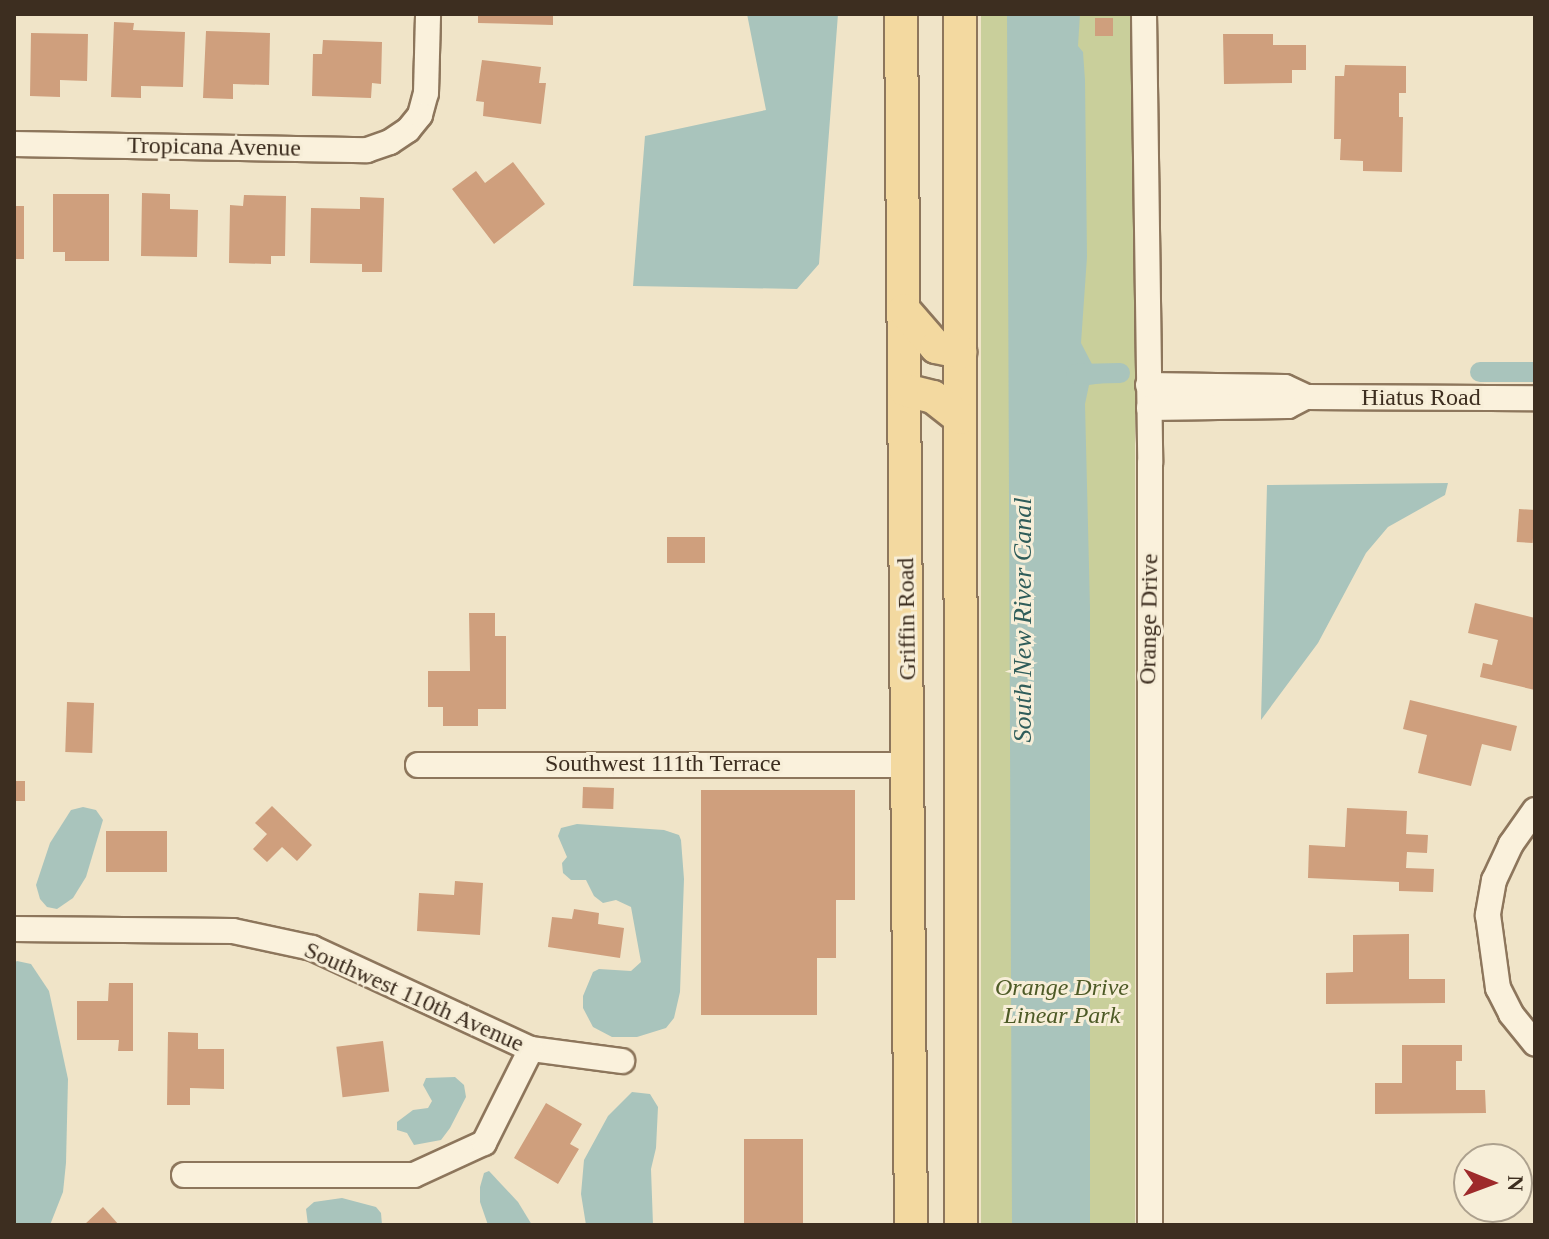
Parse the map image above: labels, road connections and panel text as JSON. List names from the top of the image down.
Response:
{
  "streets": {
    "main road": ["Griffin Road"],
    "street": [
      "Tropicana Avenue",
      "Hiatus Road",
      "Orange Drive",
      "Southwest 111th Terrace",
      "Southwest 110th Avenue"
    ]
  },
  "crossings": [
    ["Hiatus Road", "Orange Drive"],
    ["Griffin Road", "Southwest 111th Terrace"]
  ],
  "water": ["South New River Canal"],
  "parks": ["Orange Drive Linear Park"],
  "north": "right"
}
